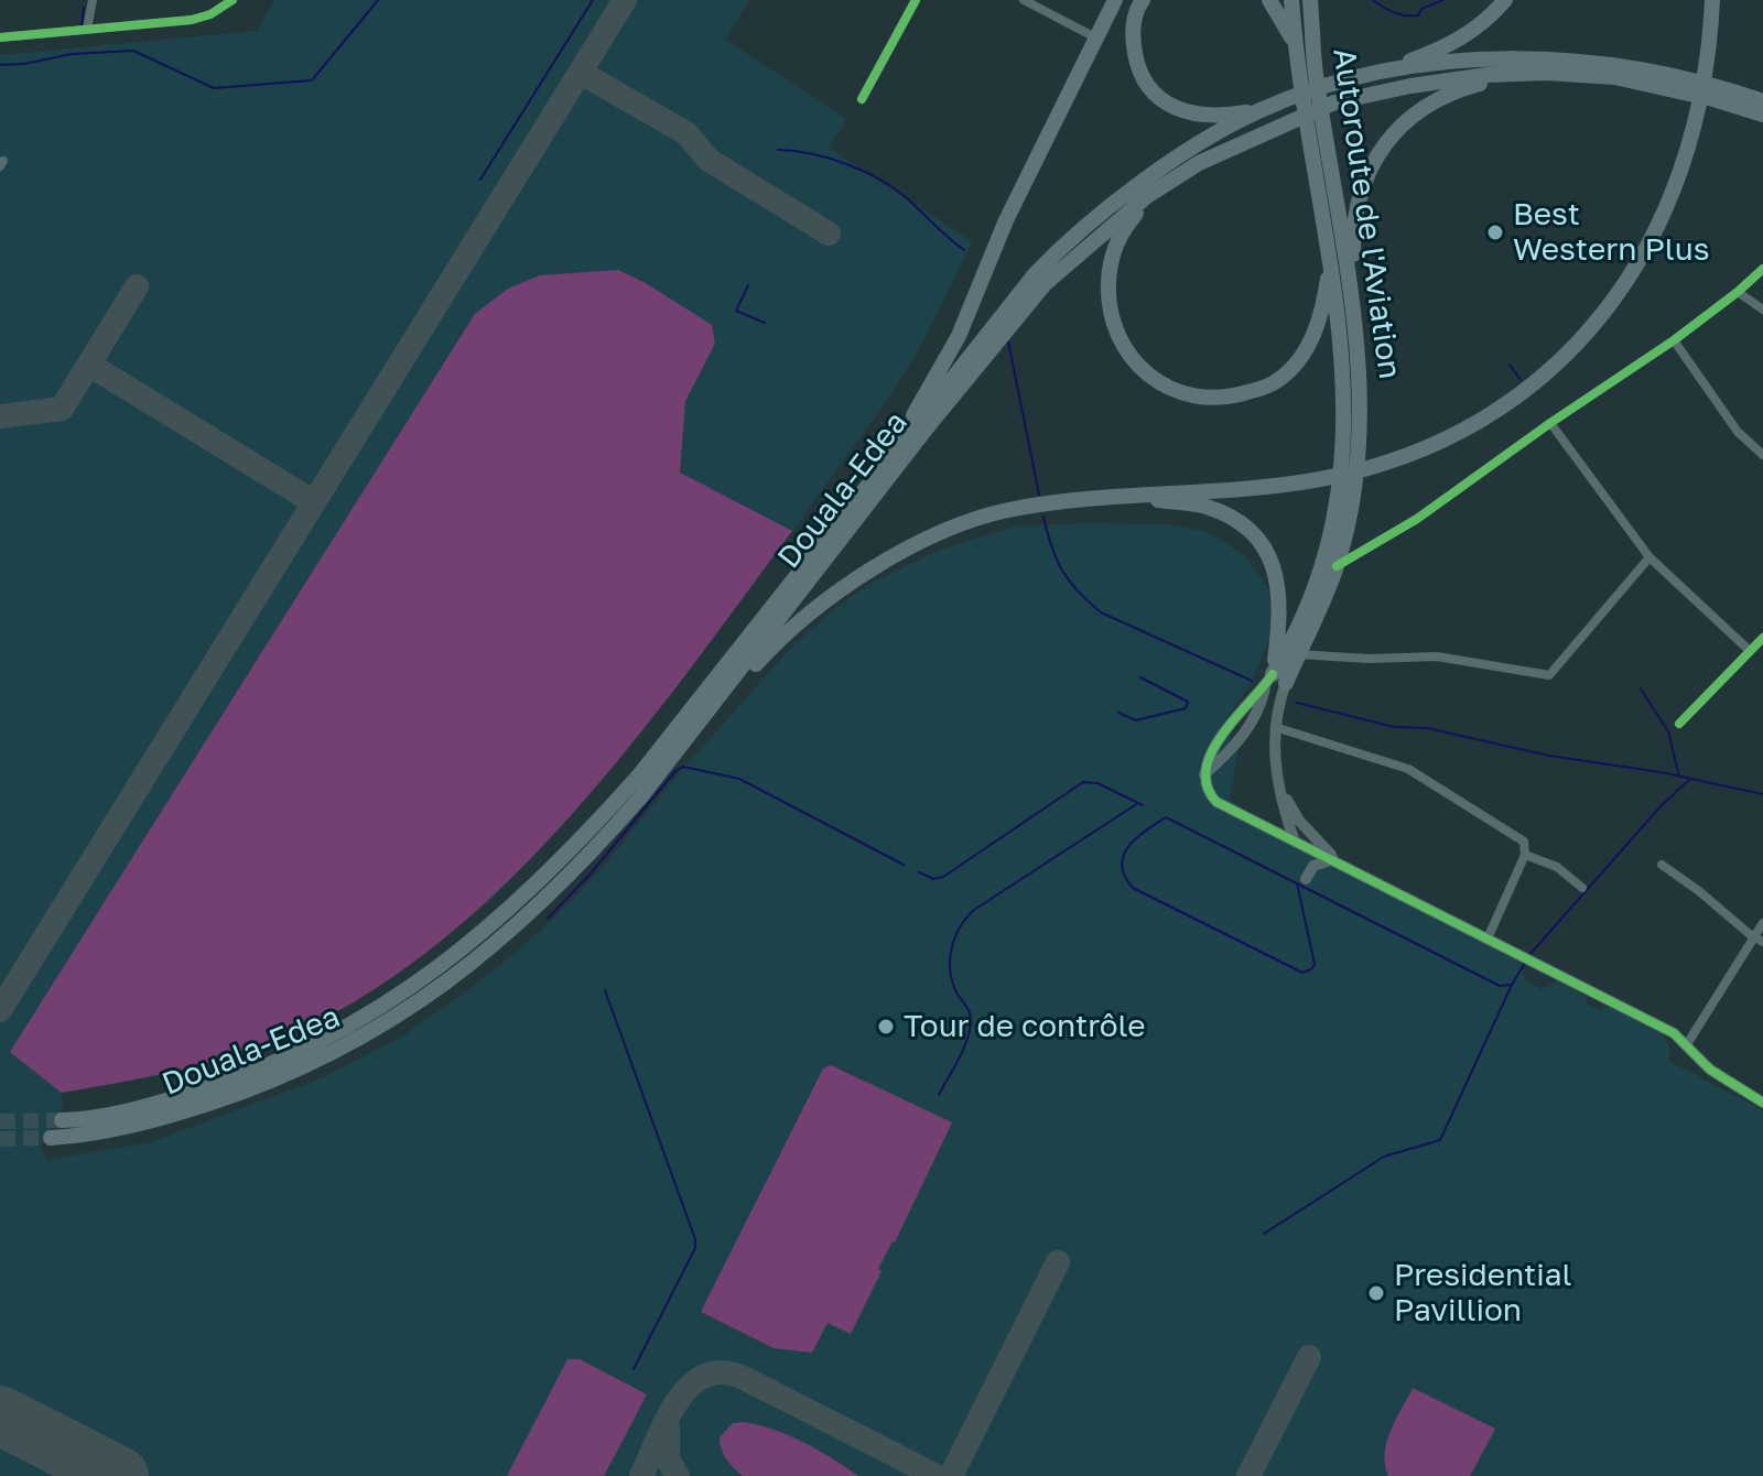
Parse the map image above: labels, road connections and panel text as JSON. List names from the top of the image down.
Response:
{
  "streets": {
    "highway": ["Autoroute de l'Aviation", "Douala-Edea"]
  },
  "places": ["Best Western Plus", "Tour de contrôle", "Presidential Pavillion"]
}
